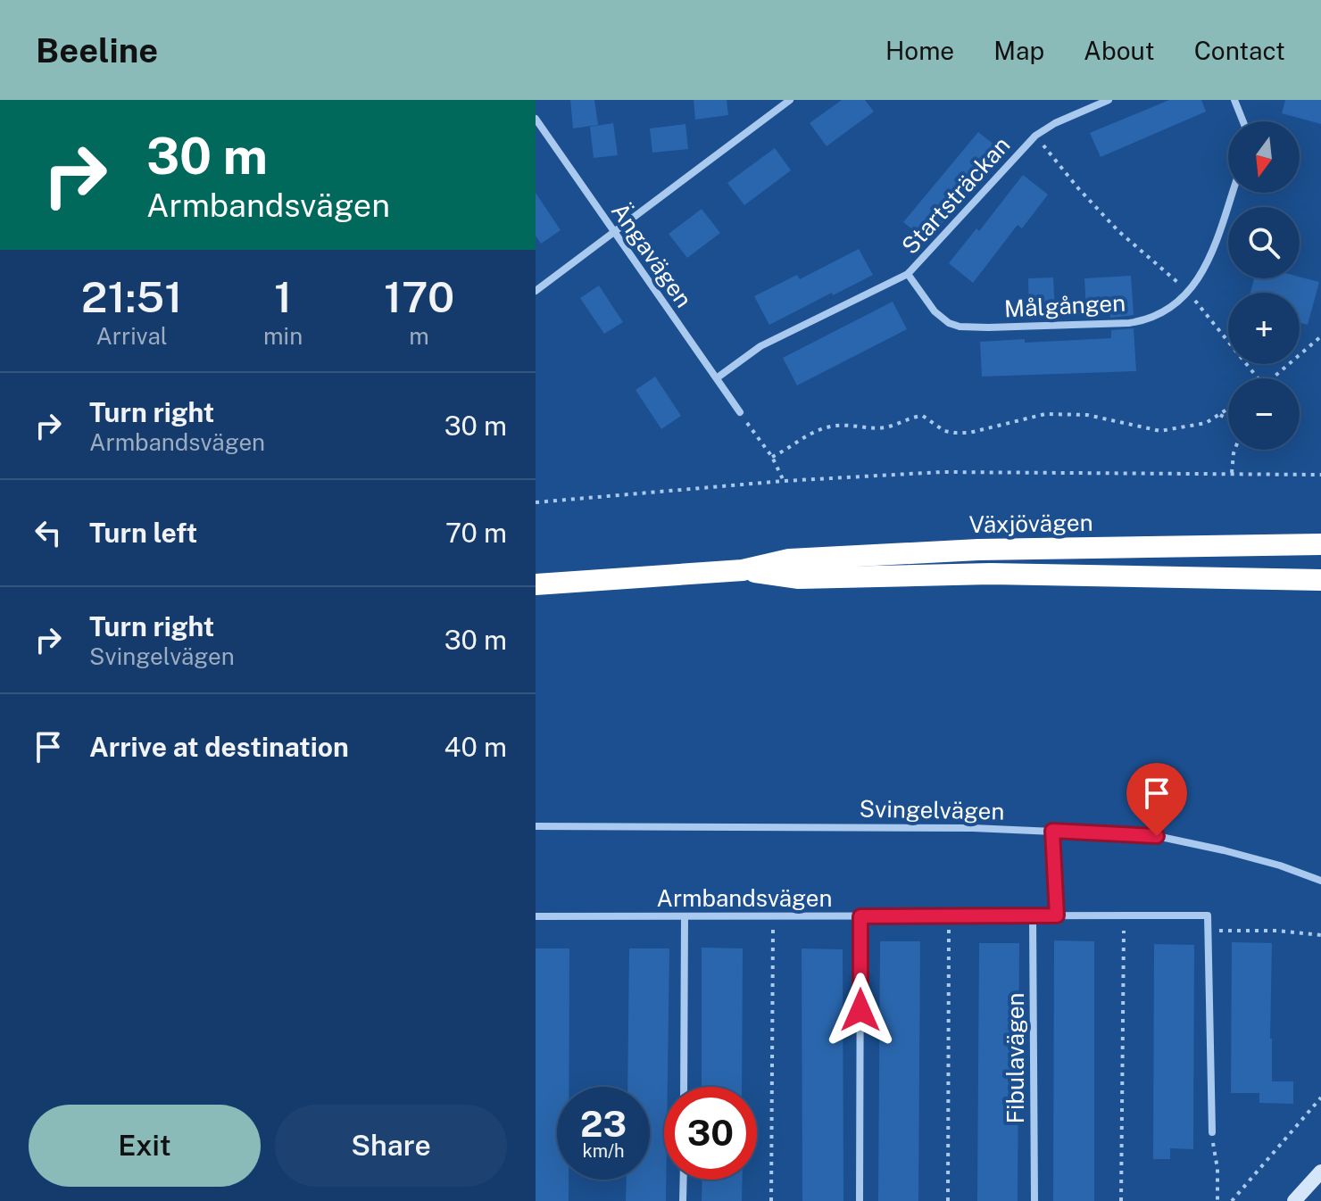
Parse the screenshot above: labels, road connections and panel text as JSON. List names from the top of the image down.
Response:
{
  "streets": {
    "highway": ["Växjövägen"],
    "street": [
      "Startsträckan",
      "Ängavägen",
      "Målgången",
      "Svingelvägen",
      "Armbandsvägen",
      "Fibulavägen"
    ]
  },
  "crossings": [
    ["Startsträckan", "Ängavägen"],
    ["Startsträckan", "Målgången"],
    ["Armbandsvägen", "Fibulavägen"]
  ],
  "north": "bottom",
  "page": {
    "header": "Beeline",
    "nav": [
      "Home",
      "Map",
      "About",
      "Contact"
    ],
    "turn": ["30 m", "Armbandsvägen"],
    "map_buttons": ["+", "−"],
    "eta": [
      "21:51",
      "Arrival",
      "1",
      "min",
      "170",
      "m"
    ],
    "list": [
      {
        "name": "Turn right",
        "note": "Armbandsvägen",
        "value": "30 m"
      },
      {
        "name": "Turn left",
        "value": "70 m"
      },
      {
        "name": "Turn right",
        "note": "Svingelvägen",
        "value": "30 m"
      },
      {
        "name": "Arrive at destination",
        "value": "40 m"
      }
    ],
    "speed": "23 km/h",
    "limit": "30",
    "buttons": ["Exit", "Share"]
  }
}
